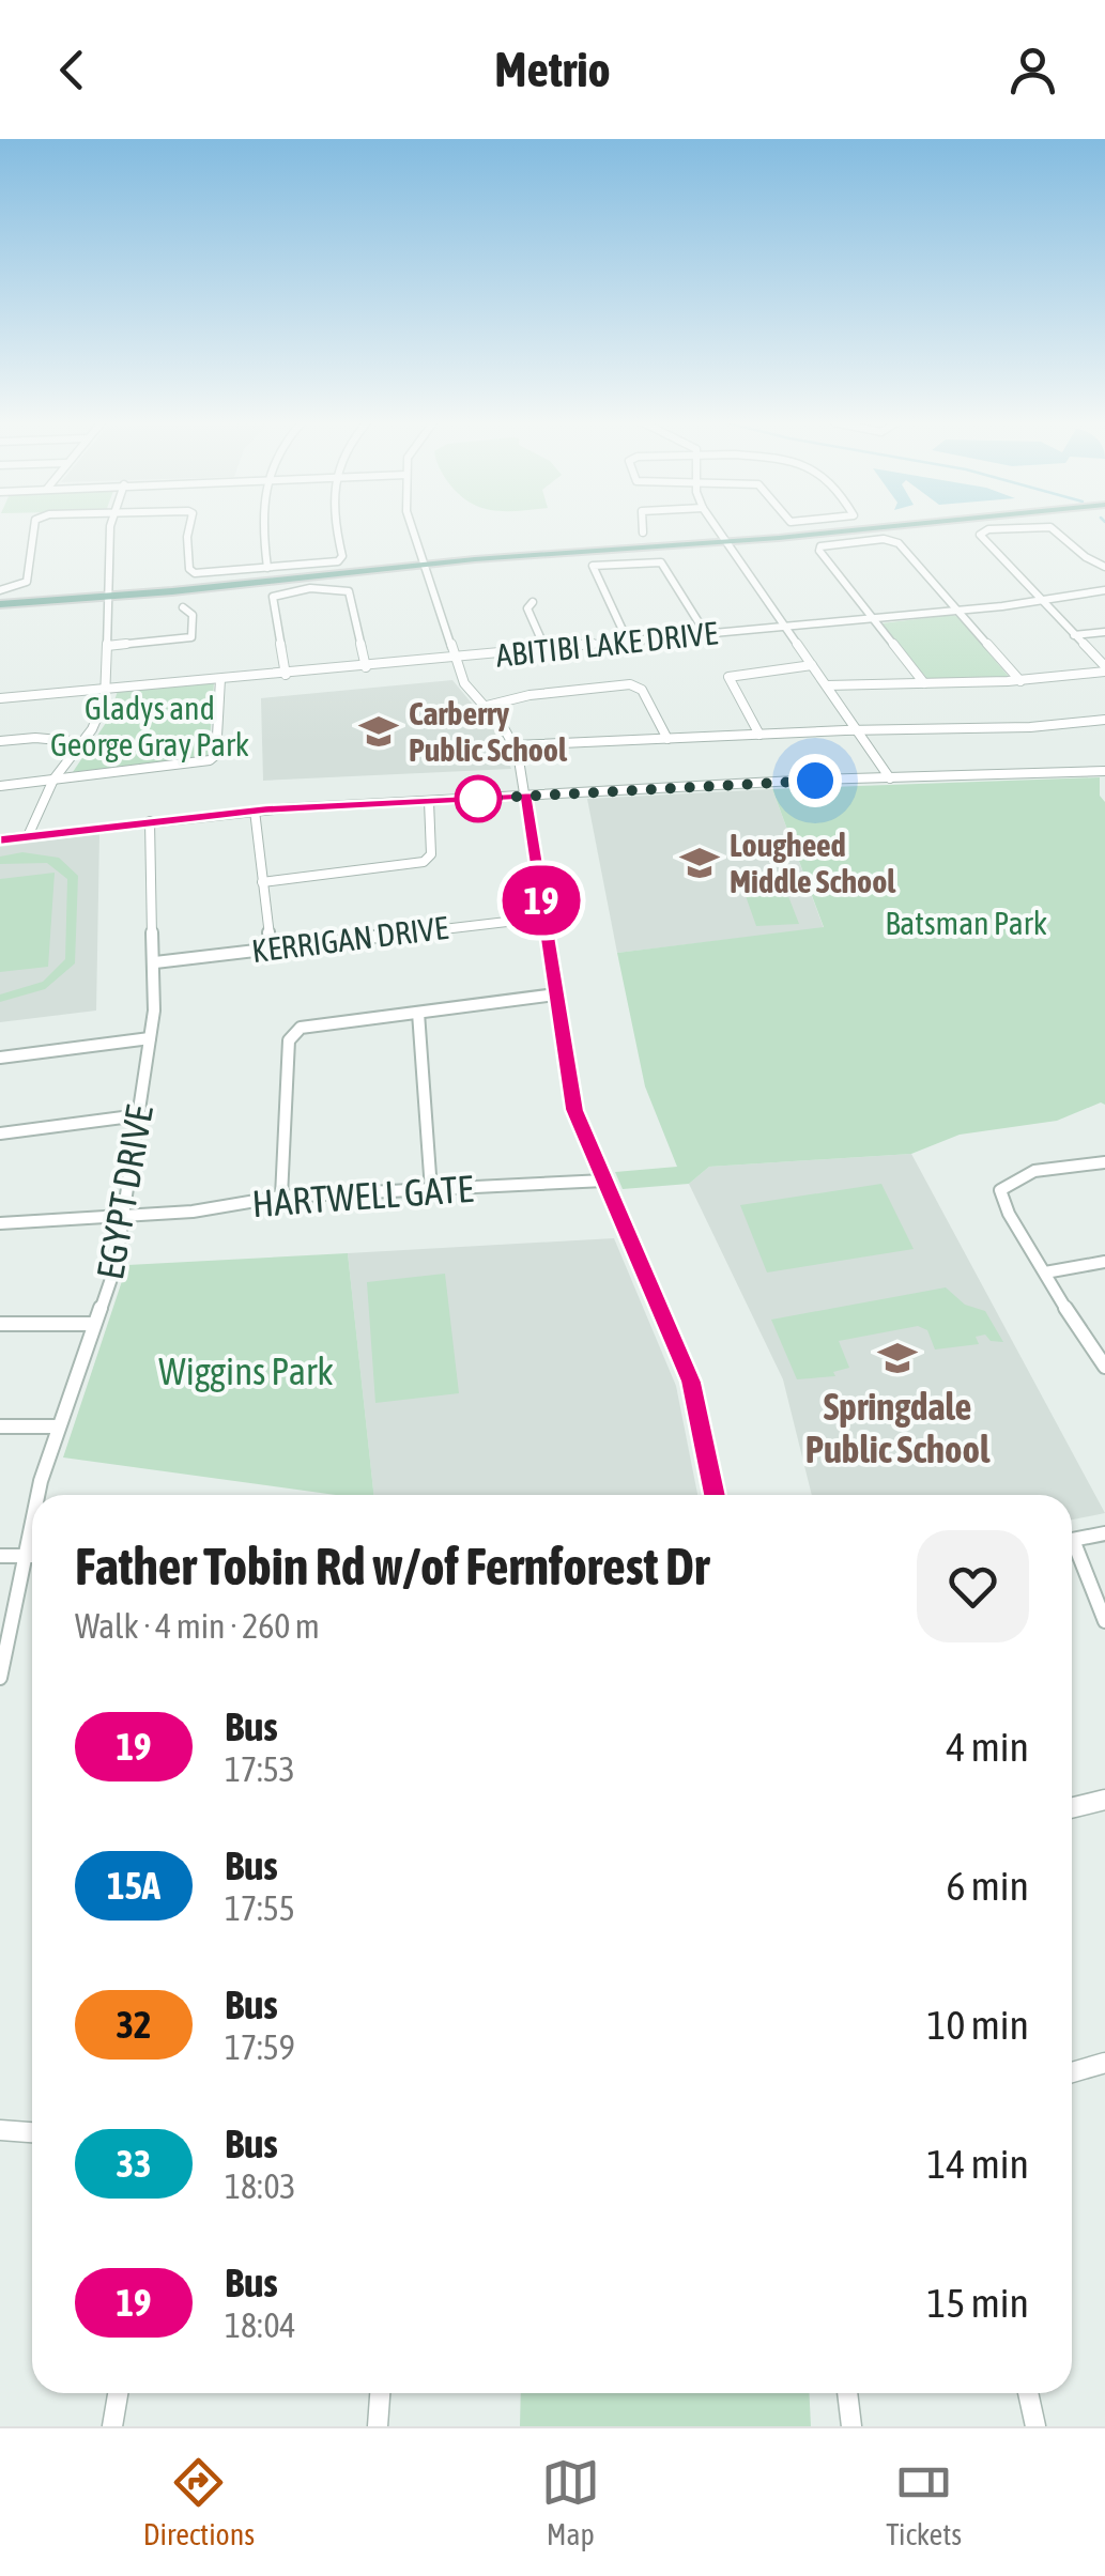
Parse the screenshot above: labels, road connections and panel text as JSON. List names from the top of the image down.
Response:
{
  "streets": {
    "street": [
      "ABITIBI LAKE DRIVE",
      "KERRIGAN DRIVE",
      "EGYPT DRIVE",
      "HARTWELL GATE"
    ]
  },
  "crossings": [
    ["KERRIGAN DRIVE", "EGYPT DRIVE"],
    ["EGYPT DRIVE", "HARTWELL GATE"]
  ],
  "parks": ["Gladys and George Gray Park", "Batsman Park", "Wiggins Park"],
  "places": {
    "school or university": ["Carberry Public School", "Lougheed Middle School", "Springdale Public School"]
  },
  "lines": ["bus line 19"],
  "page": {
    "header": "Metrio",
    "on_map": "19",
    "heading": ["Father Tobin Rd w/of Fernforest Dr", "Walk · 4 min · 260 m"],
    "list": [
      {
        "mark": "19",
        "name": "Bus",
        "note": "17:53",
        "value": "4 min"
      },
      {
        "mark": "15A",
        "name": "Bus",
        "note": "17:55",
        "value": "6 min"
      },
      {
        "mark": "32",
        "name": "Bus",
        "note": "17:59",
        "value": "10 min"
      },
      {
        "mark": "33",
        "name": "Bus",
        "note": "18:03",
        "value": "14 min"
      },
      {
        "mark": "19",
        "name": "Bus",
        "note": "18:04",
        "value": "15 min"
      }
    ],
    "tabs": ["Directions", "Map", "Tickets"]
  }
}
